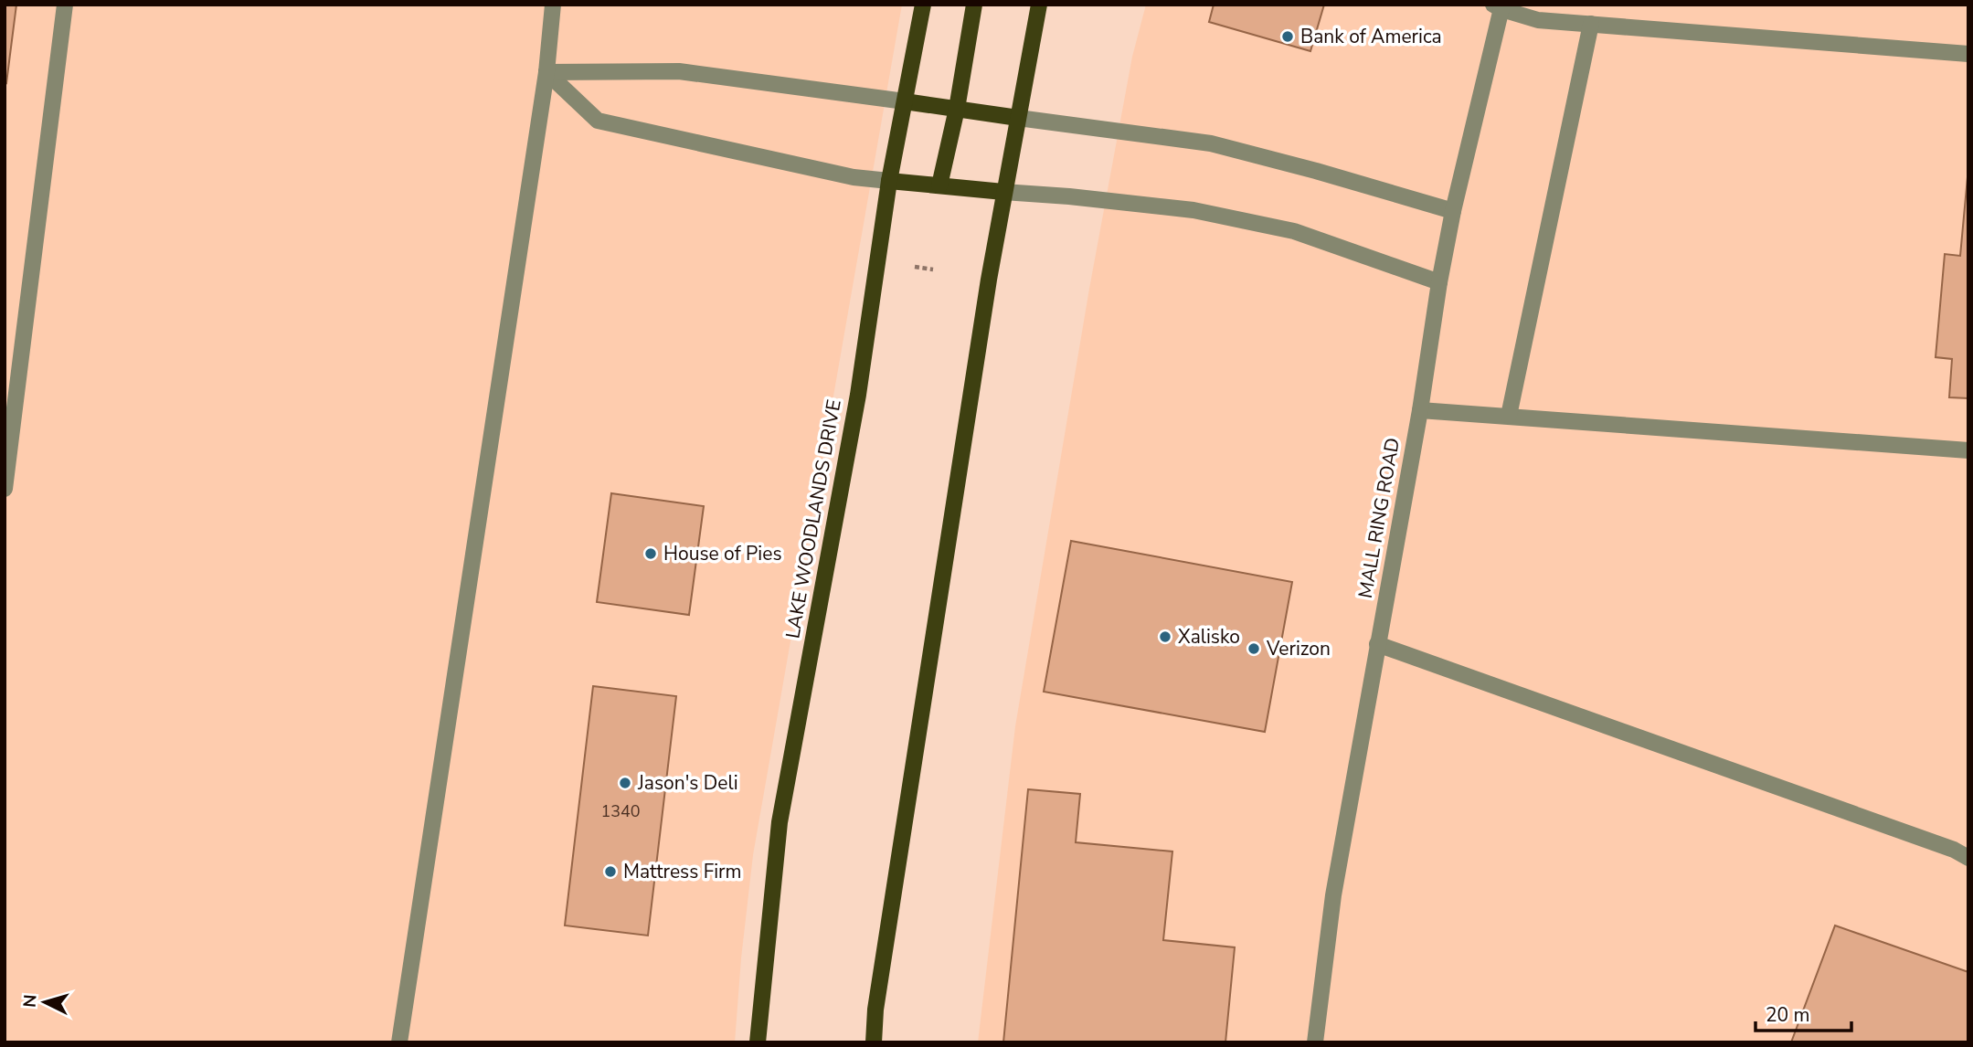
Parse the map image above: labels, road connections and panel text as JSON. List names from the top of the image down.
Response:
{
  "streets": {
    "main road": ["LAKE WOODLANDS DRIVE"],
    "street": ["MALL RING ROAD"]
  },
  "places": [
    "Bank of America",
    "House of Pies",
    "Xalisko",
    "Verizon",
    "Jason's Deli",
    "Mattress Firm"
  ],
  "house_numbers": ["1340"],
  "scale_bar": "20 m",
  "north": "left"
}
